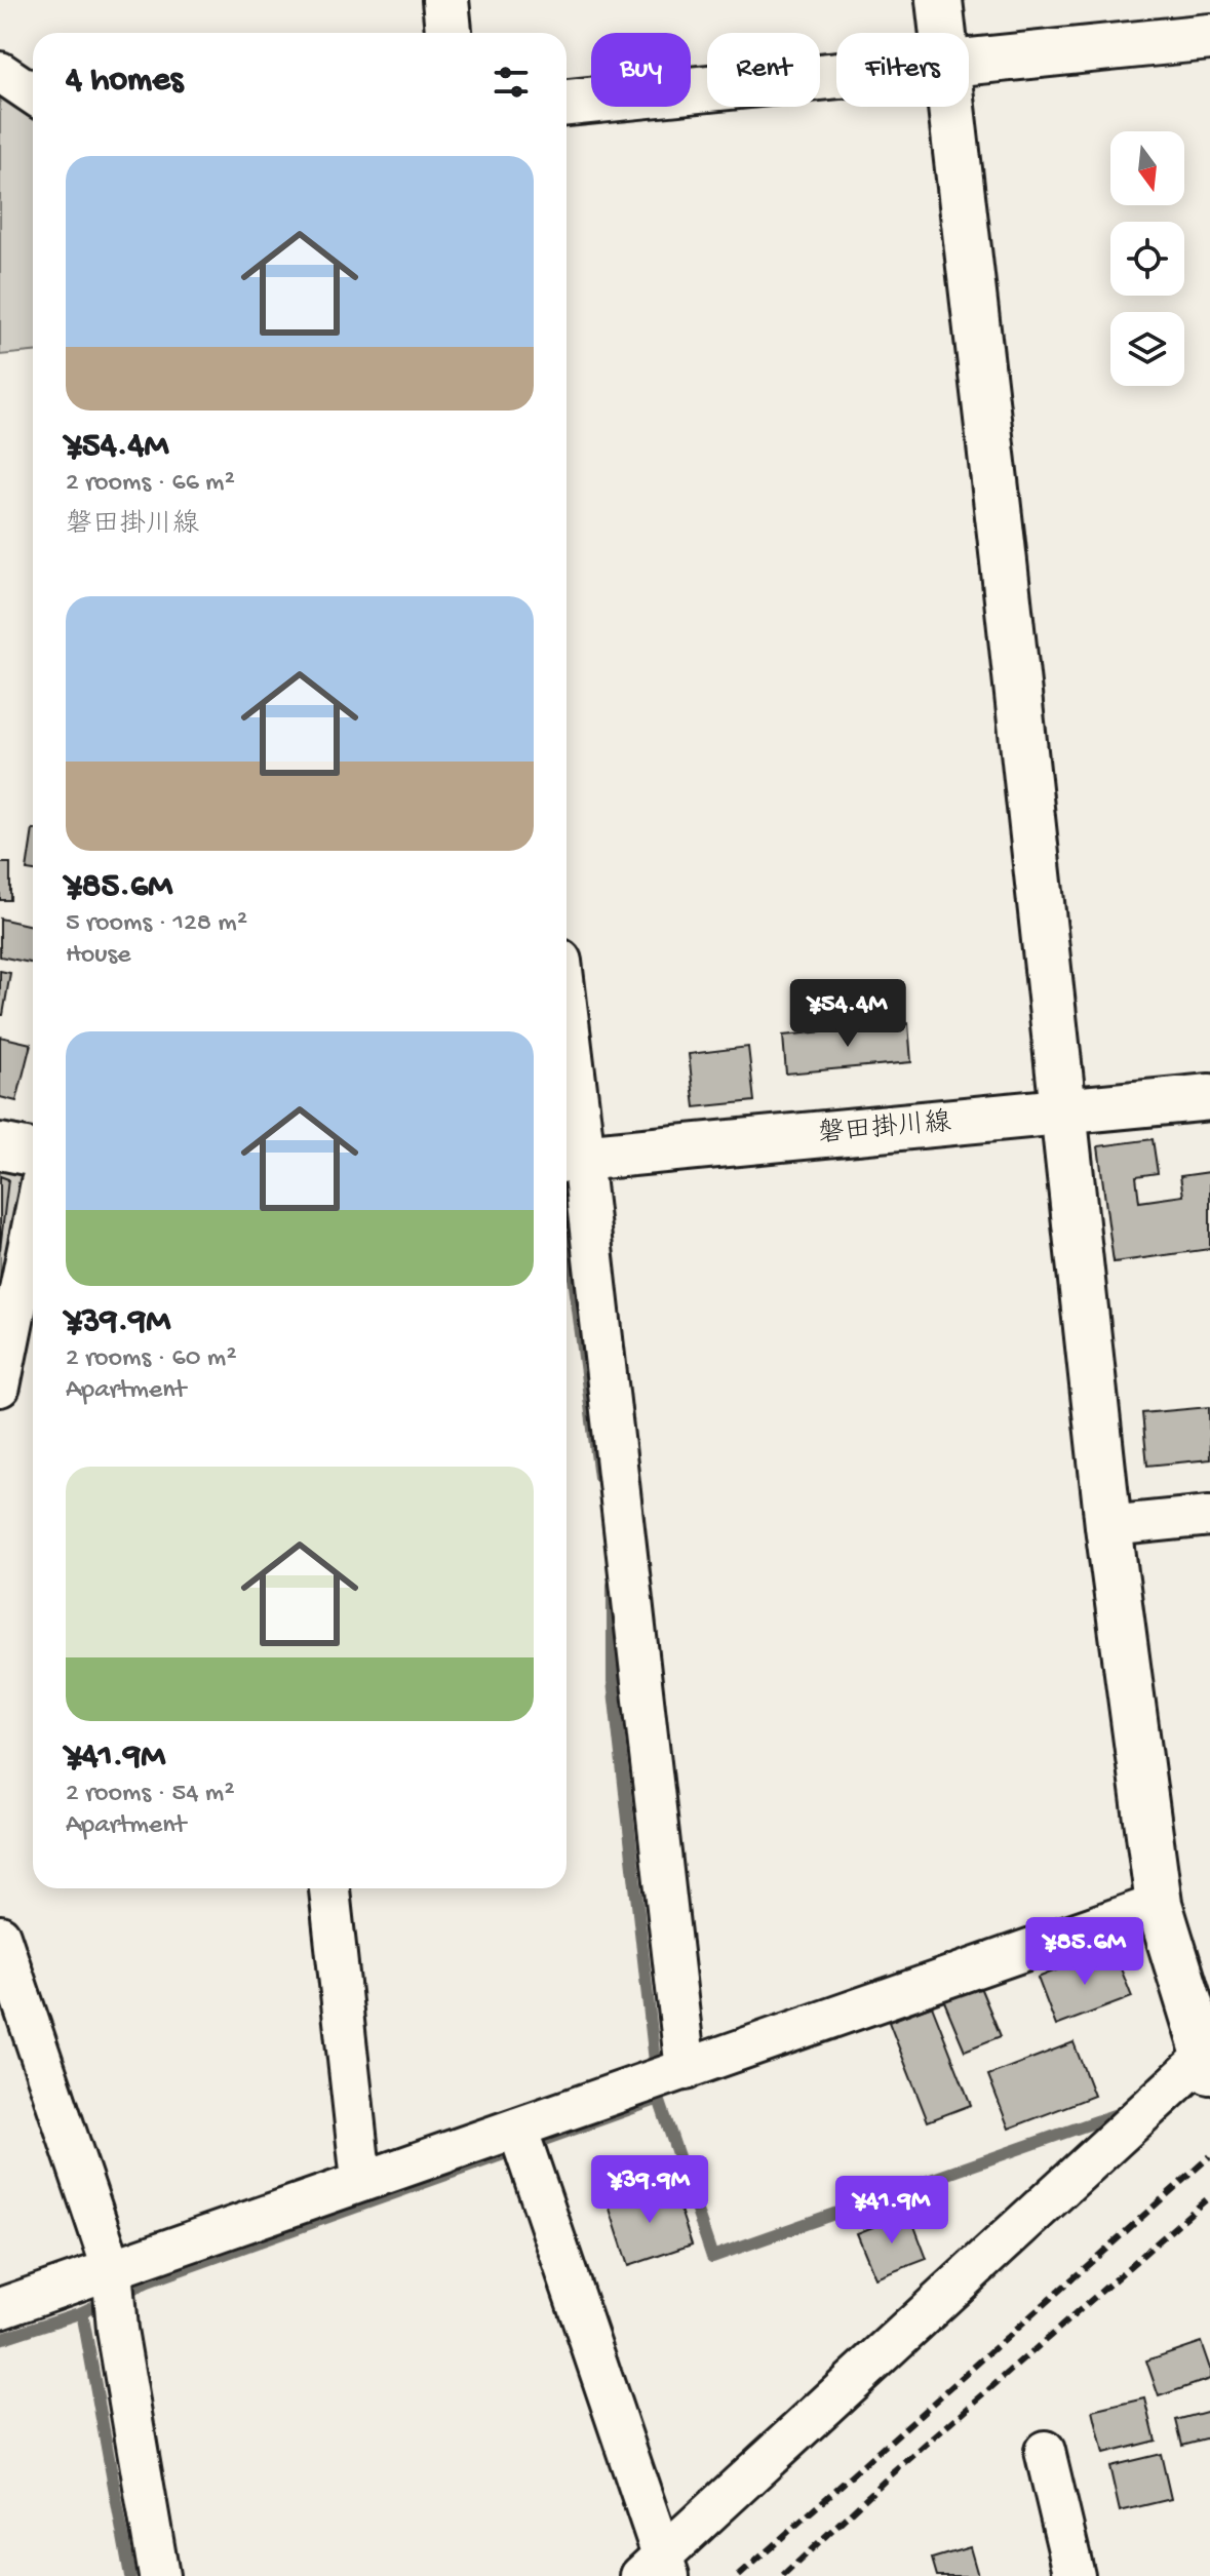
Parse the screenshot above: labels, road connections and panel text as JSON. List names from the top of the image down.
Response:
{
  "streets": {
    "street": ["磐田掛川線"]
  },
  "north": "bottom",
  "page": {
    "chip": ["Buy", "Rent", "Filters"],
    "heading": "4 homes",
    "list": [
      {
        "name": "¥54.4M",
        "note": "2 rooms · 66 m² · 磐田掛川線"
      },
      {
        "name": "¥85.6M",
        "note": "5 rooms · 128 m² · House"
      },
      {
        "name": "¥39.9M",
        "note": "2 rooms · 60 m² · Apartment"
      },
      {
        "name": "¥41.9M",
        "note": "2 rooms · 54 m² · Apartment"
      }
    ],
    "price": [
      "¥54.4M",
      "¥85.6M",
      "¥39.9M",
      "¥41.9M"
    ]
  }
}
